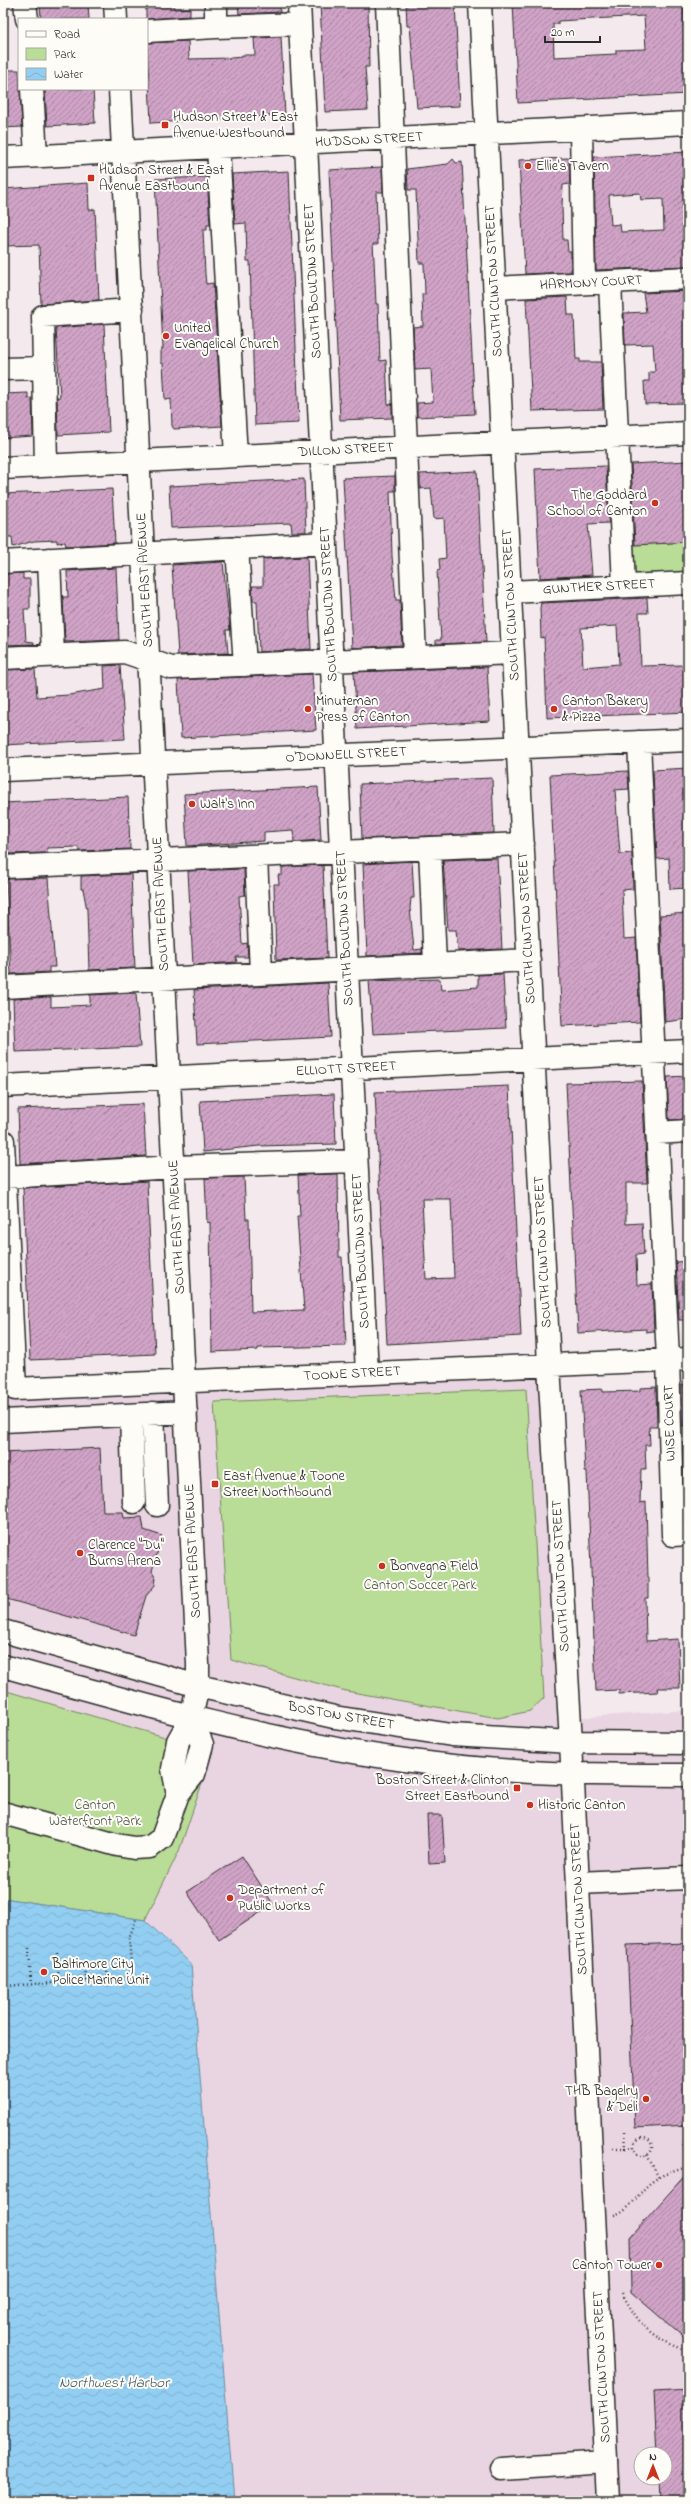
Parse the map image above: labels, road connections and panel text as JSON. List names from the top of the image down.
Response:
{
  "streets": {
    "street": [
      "HUDSON STREET",
      "SOUTH BOULDIN STREET",
      "SOUTH CLINTON STREET",
      "HARMONY COURT",
      "DILLON STREET",
      "SOUTH EAST AVENUE",
      "GUNTHER STREET",
      "O'DONNELL STREET",
      "ELLIOTT STREET",
      "TOONE STREET",
      "WISE COURT",
      "BOSTON STREET"
    ]
  },
  "crossings": [
    ["HUDSON STREET", "SOUTH BOULDIN STREET"],
    ["HUDSON STREET", "SOUTH CLINTON STREET"],
    ["HUDSON STREET", "SOUTH EAST AVENUE"],
    ["SOUTH BOULDIN STREET", "DILLON STREET"],
    ["SOUTH BOULDIN STREET", "O'DONNELL STREET"],
    ["SOUTH BOULDIN STREET", "ELLIOTT STREET"],
    ["SOUTH BOULDIN STREET", "TOONE STREET"],
    ["SOUTH CLINTON STREET", "HARMONY COURT"],
    ["SOUTH CLINTON STREET", "DILLON STREET"],
    ["SOUTH CLINTON STREET", "GUNTHER STREET"],
    ["SOUTH CLINTON STREET", "O'DONNELL STREET"],
    ["SOUTH CLINTON STREET", "ELLIOTT STREET"],
    ["SOUTH CLINTON STREET", "TOONE STREET"],
    ["SOUTH CLINTON STREET", "BOSTON STREET"],
    ["DILLON STREET", "SOUTH EAST AVENUE"],
    ["SOUTH EAST AVENUE", "O'DONNELL STREET"],
    ["SOUTH EAST AVENUE", "ELLIOTT STREET"],
    ["SOUTH EAST AVENUE", "TOONE STREET"],
    ["SOUTH EAST AVENUE", "BOSTON STREET"],
    ["O'DONNELL STREET", "WISE COURT"],
    ["ELLIOTT STREET", "WISE COURT"],
    ["TOONE STREET", "WISE COURT"]
  ],
  "water": ["Northwest Harbor"],
  "parks": ["Canton Soccer Park", "Canton Waterfront Park"],
  "places": {
    "transit": [
      "Hudson Street & East Avenue Westbound",
      "Hudson Street & East Avenue Eastbound",
      "East Avenue & Toone Street Northbound",
      "Boston Street & Clinton Street Eastbound"
    ],
    "other": [
      "Ellie's Tavern",
      "United Evangelical Church",
      "The Goddard School of Canton",
      "Minuteman Press of Canton",
      "Canton Bakery & Pizza",
      "Walt's Inn",
      "Clarence \"Du\" Burns Arena",
      "Bonvegna Field",
      "Historic Canton",
      "Department of Public Works",
      "Baltimore City Police Marine Unit",
      "THB Bagelry & Deli",
      "Canton Tower"
    ]
  },
  "legend": ["Road", "Park", "Water"],
  "scale_bar": "20 m",
  "north": "top"
}
